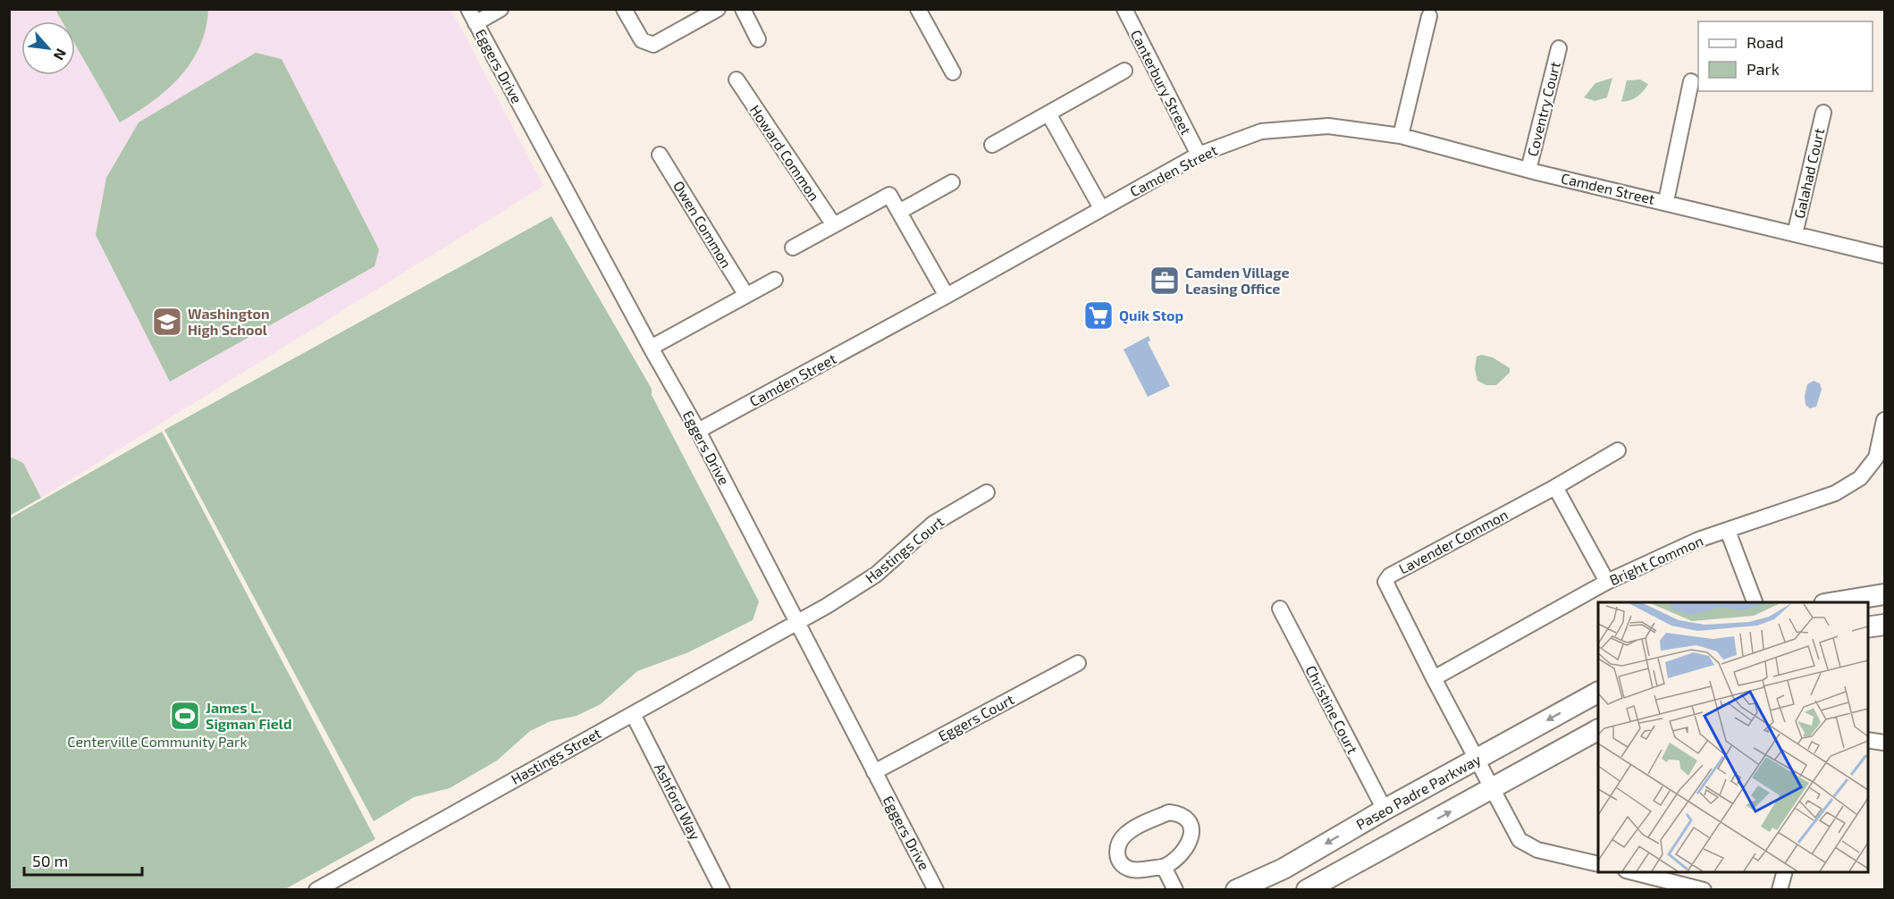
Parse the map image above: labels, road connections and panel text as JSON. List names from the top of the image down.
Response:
{
  "streets": {
    "main road": ["Paseo Padre Parkway"],
    "street": [
      "Eggers Drive",
      "Canterbury Street",
      "Coventry Court",
      "Howard Common",
      "Camden Street",
      "Galahad Court",
      "Owen Common",
      "Lavender Common",
      "Hastings Court",
      "Bright Common",
      "Christine Court",
      "Eggers Court",
      "Hastings Street",
      "Ashford Way"
    ]
  },
  "crossings": [
    ["Eggers Drive", "Camden Street"],
    ["Eggers Drive", "Hastings Court"],
    ["Eggers Drive", "Eggers Court"],
    ["Eggers Drive", "Hastings Street"],
    ["Canterbury Street", "Camden Street"],
    ["Coventry Court", "Camden Street"],
    ["Camden Street", "Galahad Court"],
    ["Lavender Common", "Bright Common"],
    ["Hastings Court", "Hastings Street"],
    ["Christine Court", "Paseo Padre Parkway"],
    ["Hastings Street", "Ashford Way"]
  ],
  "parks": ["Centerville Community Park"],
  "places": {
    "office": ["Camden Village Leasing Office"],
    "supermarket": ["Quik Stop"],
    "school or university": ["Washington High School"],
    "sports": ["James L. Sigman Field"]
  },
  "legend": ["Road", "Park"],
  "scale_bar": "50 m",
  "north": "bottom right"
}
